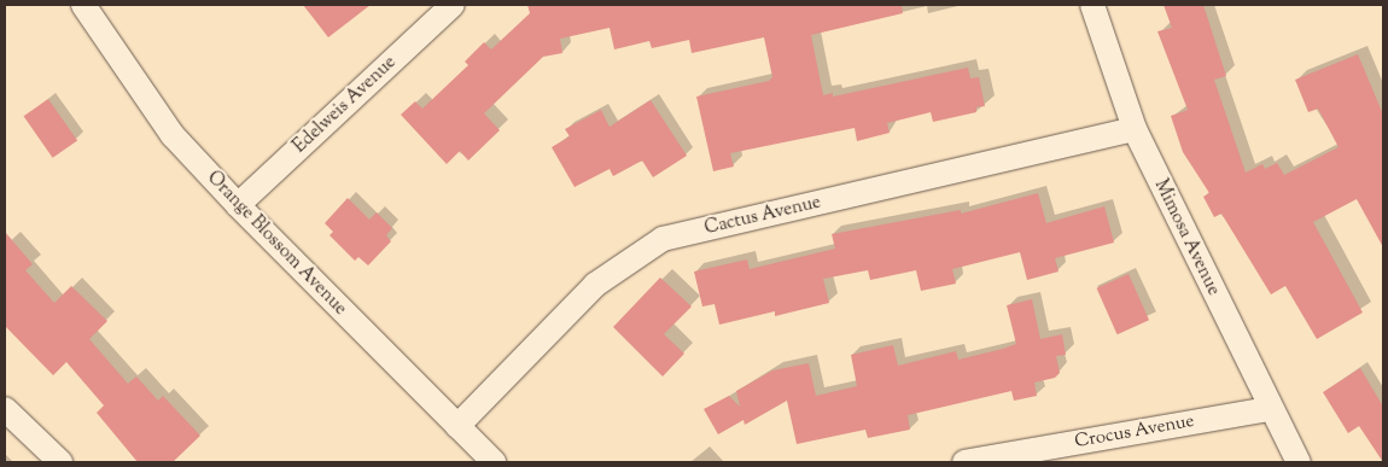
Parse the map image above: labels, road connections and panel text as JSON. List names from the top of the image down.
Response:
{
  "streets": {
    "street": [
      "Edelweis Avenue",
      "Cactus Avenue",
      "Mimosa Avenue",
      "Orange Blossom Avenue",
      "Crocus Avenue"
    ]
  },
  "crossings": [
    ["Edelweis Avenue", "Orange Blossom Avenue"],
    ["Cactus Avenue", "Mimosa Avenue"],
    ["Cactus Avenue", "Orange Blossom Avenue"],
    ["Mimosa Avenue", "Crocus Avenue"]
  ]
}
